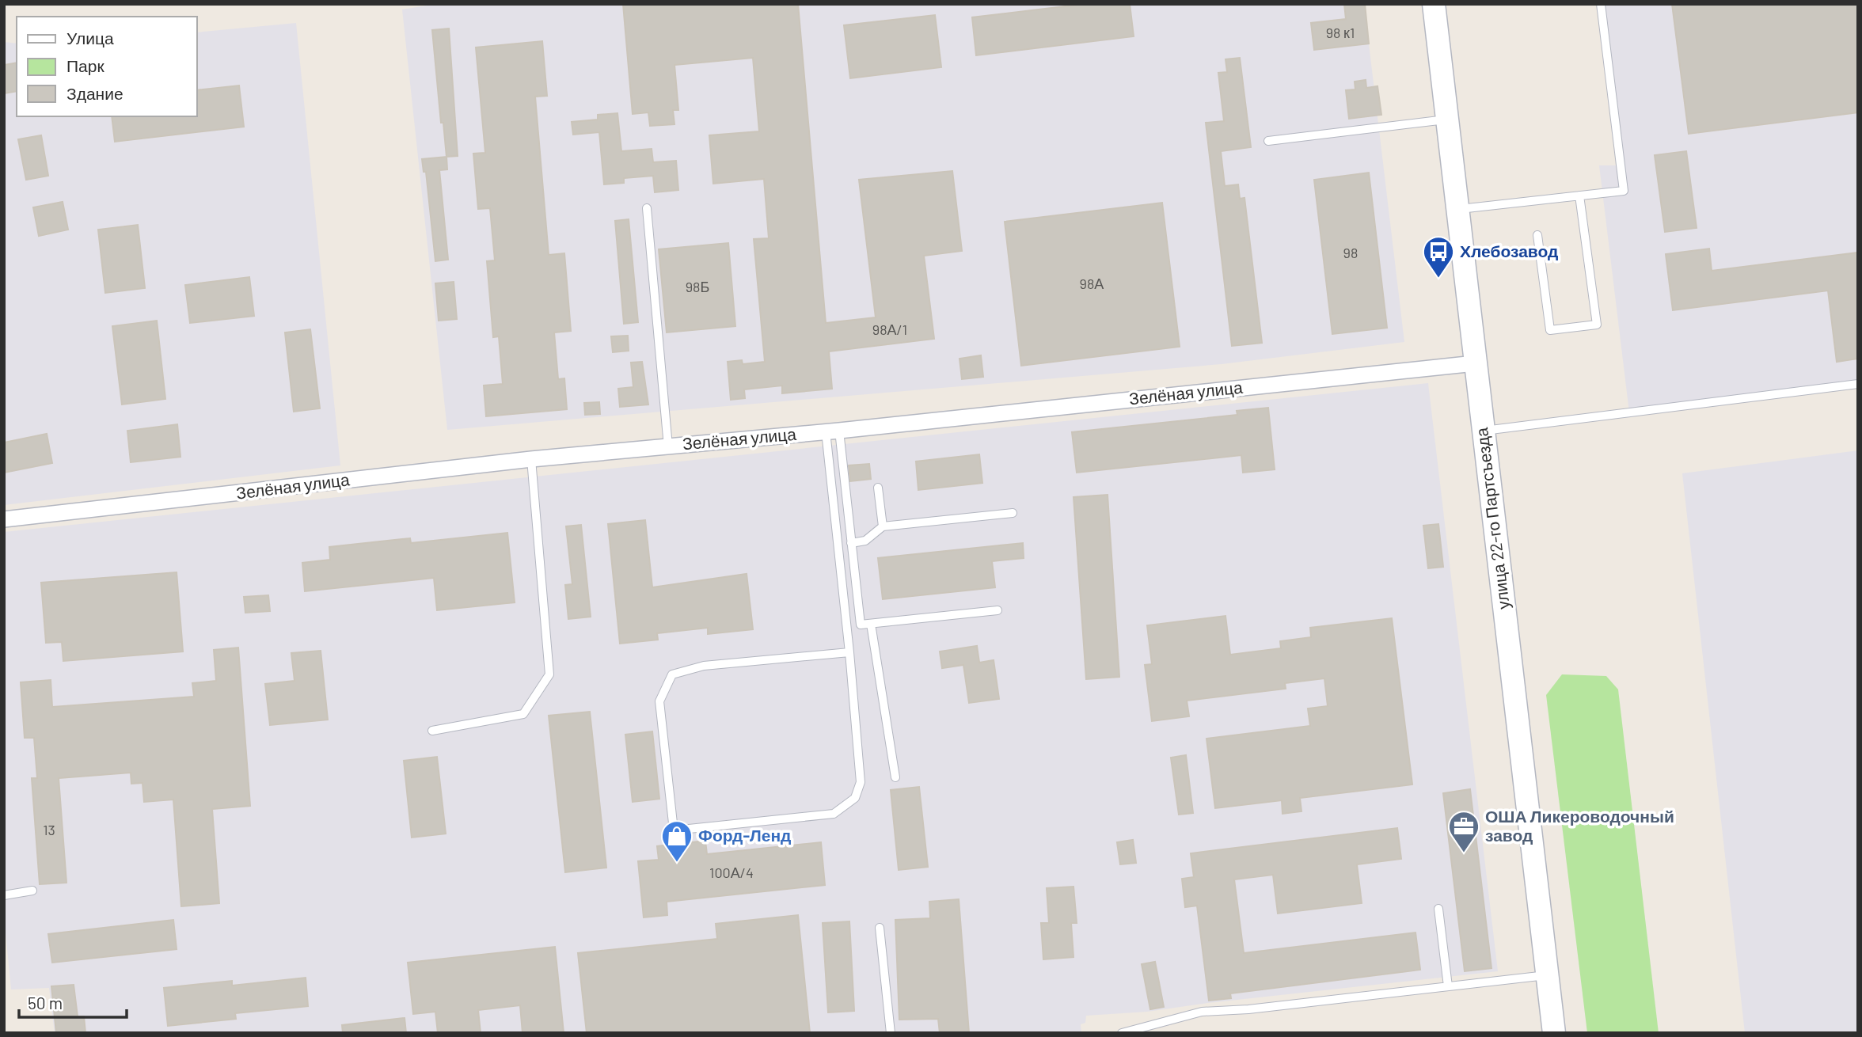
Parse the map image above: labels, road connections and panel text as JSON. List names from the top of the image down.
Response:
{
  "streets": {
    "main road": ["улица 22-го Партсъезда"],
    "street": ["Зелёная улица"]
  },
  "crossings": [
    ["Зелёная улица", "улица 22-го Партсъезда"]
  ],
  "places": {
    "bus stop": ["Хлебозавод"],
    "office": ["ОША Ликероводочный завод"],
    "shop": ["Форд-Ленд"]
  },
  "house_numbers": [
    "98 к1",
    "98",
    "98А",
    "98Б",
    "98А/1",
    "13",
    "100А/4"
  ],
  "legend": ["Улица", "Парк", "Здание"],
  "scale_bar": "50 m"
}
